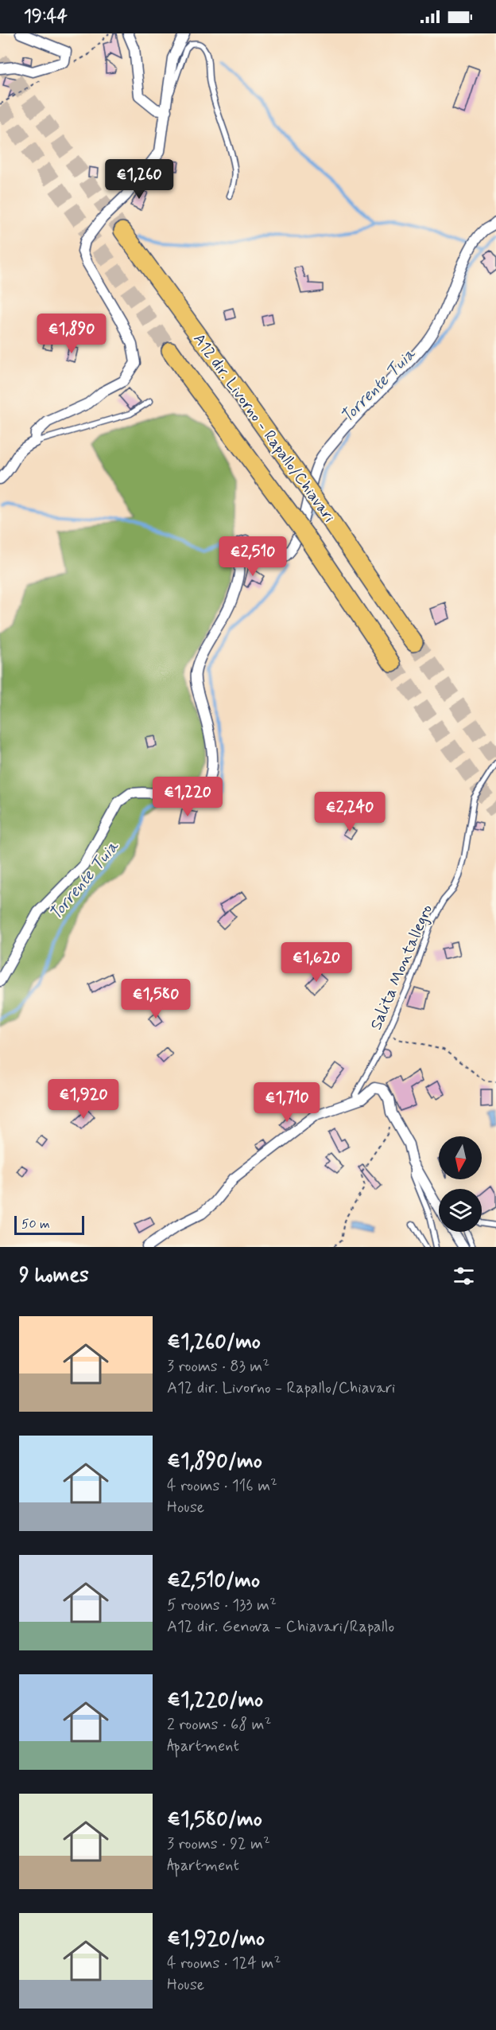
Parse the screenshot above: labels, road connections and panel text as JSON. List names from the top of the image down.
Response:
{
  "streets": {
    "highway": ["A12 dir. Livorno - Rapallo/Chiavari"],
    "lane": ["Salita Montallegro"]
  },
  "water": ["Torrente Tuia"],
  "scale_bar": "50 m",
  "north": "bottom",
  "page": {
    "status": "19:44",
    "price": [
      "€1,260",
      "€1,890",
      "€2,510",
      "€1,220",
      "€2,240",
      "€1,620",
      "€1,580",
      "€1,920",
      "€1,710"
    ],
    "scale": "50 m",
    "heading": "9 homes",
    "list": [
      {
        "name": "€1,260/mo",
        "note": "3 rooms · 83 m² · A12 dir. Livorno - Rapallo/Chiavari"
      },
      {
        "name": "€1,890/mo",
        "note": "4 rooms · 116 m² · House"
      },
      {
        "name": "€2,510/mo",
        "note": "5 rooms · 133 m² · A12 dir. Genova - Chiavari/Rapallo"
      },
      {
        "name": "€1,220/mo",
        "note": "2 rooms · 68 m² · Apartment"
      },
      {
        "name": "€1,580/mo",
        "note": "3 rooms · 92 m² · Apartment"
      },
      {
        "name": "€1,920/mo",
        "note": "4 rooms · 124 m² · House"
      }
    ]
  }
}
